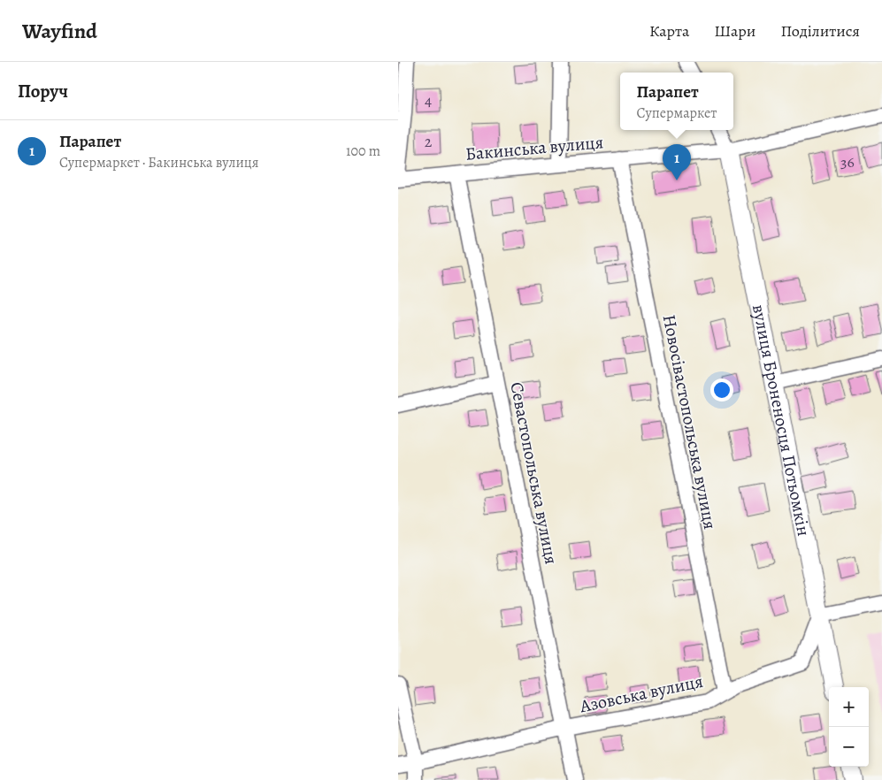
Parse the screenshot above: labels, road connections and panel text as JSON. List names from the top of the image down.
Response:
{
  "streets": {
    "street": [
      "Бакинська вулиця",
      "вулиця Броненосця Потьомкін",
      "Новосівастопольська вулиця",
      "Севастопольська вулиця",
      "Азовська вулиця"
    ]
  },
  "crossings": [
    ["Бакинська вулиця", "вулиця Броненосця Потьомкін"],
    ["Бакинська вулиця", "Новосівастопольська вулиця"],
    ["Бакинська вулиця", "Севастопольська вулиця"],
    ["вулиця Броненосця Потьомкін", "Азовська вулиця"],
    ["Новосівастопольська вулиця", "Азовська вулиця"],
    ["Севастопольська вулиця", "Азовська вулиця"]
  ],
  "house_numbers": ["4", "2", "36"],
  "page": {
    "header": "Wayfind",
    "nav": ["Карта", "Шари", "Поділитися"],
    "heading": "Поруч",
    "popup": ["Парапет", "Супермаркет"],
    "list": [
      {
        "mark": "1",
        "name": "Парапет",
        "note": "Супермаркет · Бакинська вулиця",
        "value": "100 m"
      }
    ],
    "pins": "1",
    "map_buttons": ["+", "−"]
  }
}
